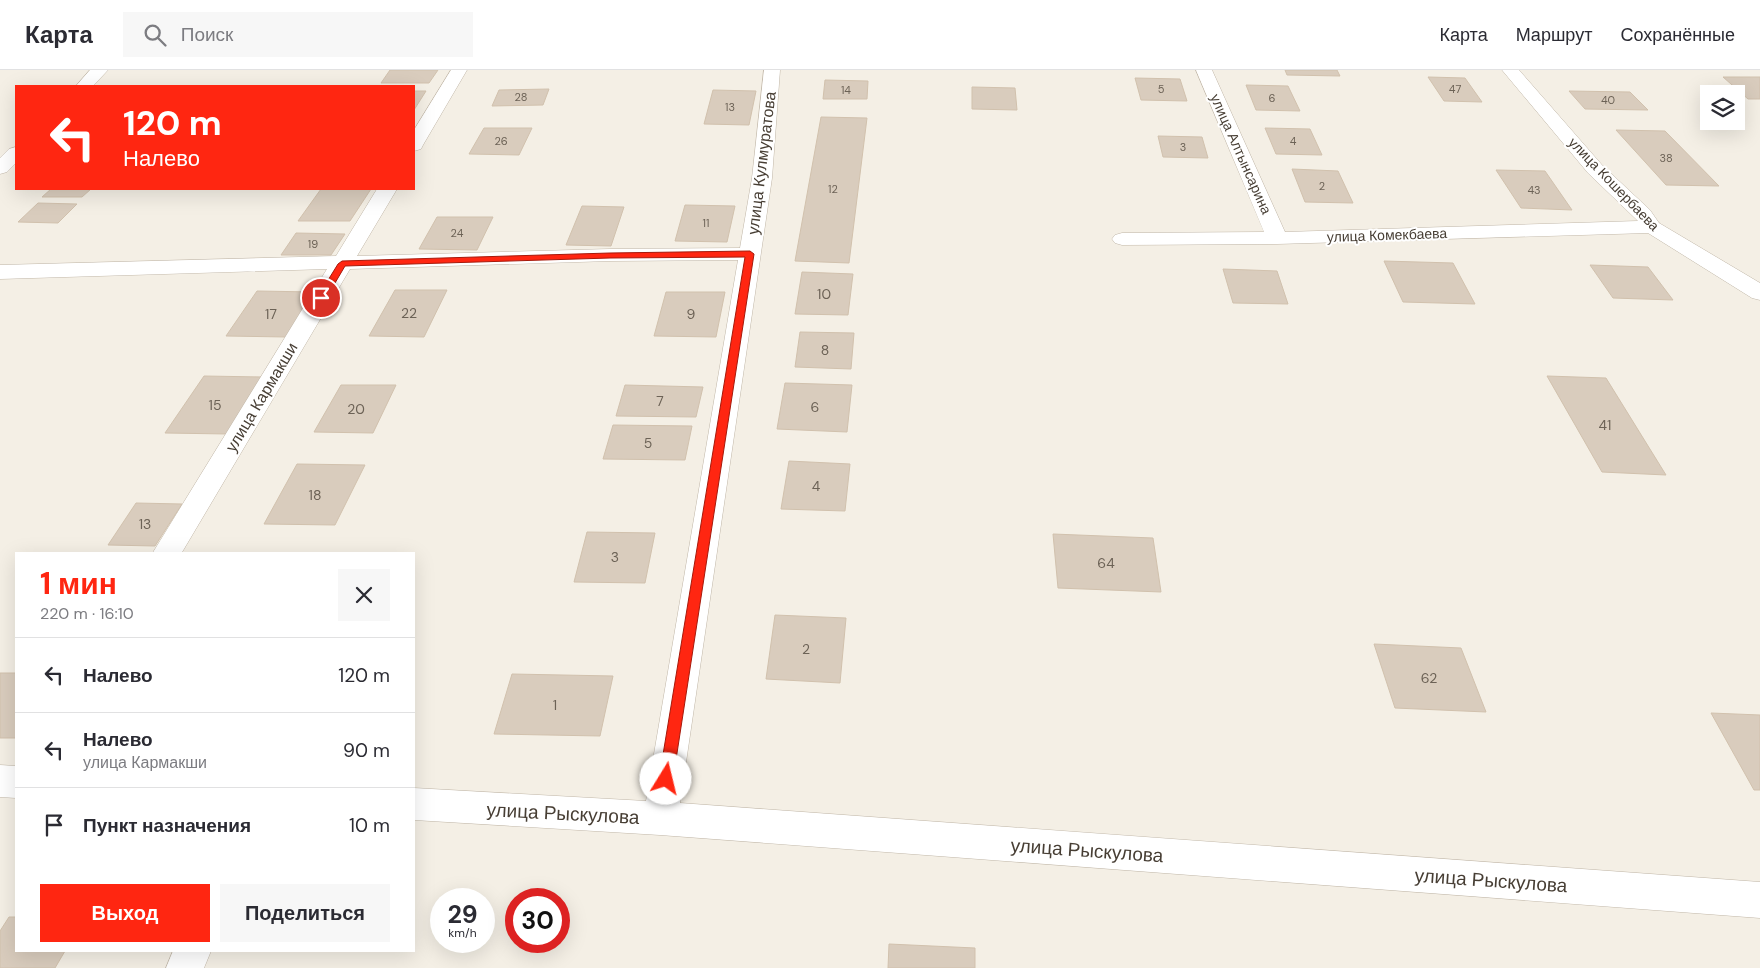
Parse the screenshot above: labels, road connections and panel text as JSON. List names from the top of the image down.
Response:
{
  "streets": {
    "street": [
      "улица Алтынсарина",
      "улица Кулмуратова",
      "улица Кошербаева",
      "улица Комекбаева",
      "улица Кармакши",
      "улица Рыскулова"
    ]
  },
  "crossings": [
    ["улица Алтынсарина", "улица Комекбаева"],
    ["улица Кулмуратова", "улица Рыскулова"],
    ["улица Кошербаева", "улица Комекбаева"]
  ],
  "house_numbers": [
    "5",
    "47",
    "14",
    "28",
    "6",
    "40",
    "13",
    "26",
    "4",
    "3",
    "38",
    "2",
    "12",
    "43",
    "11",
    "24",
    "19",
    "10",
    "22",
    "17",
    "9",
    "8",
    "7",
    "15",
    "6",
    "20",
    "41",
    "5",
    "4",
    "18",
    "13",
    "3",
    "64",
    "2",
    "62",
    "1"
  ],
  "page": {
    "header": "Карта",
    "search": "Поиск",
    "nav": ["Карта", "Маршрут", "Сохранённые"],
    "turn": ["120 m", "Налево"],
    "heading": ["1 мин", "220 m · 16:10"],
    "list": [
      {
        "name": "Налево",
        "value": "120 m"
      },
      {
        "name": "Налево",
        "note": "улица Кармакши",
        "value": "90 m"
      },
      {
        "name": "Пункт назначения",
        "value": "10 m"
      }
    ],
    "buttons": ["Выход", "Поделиться"],
    "speed": "29 km/h",
    "limit": "30"
  }
}
